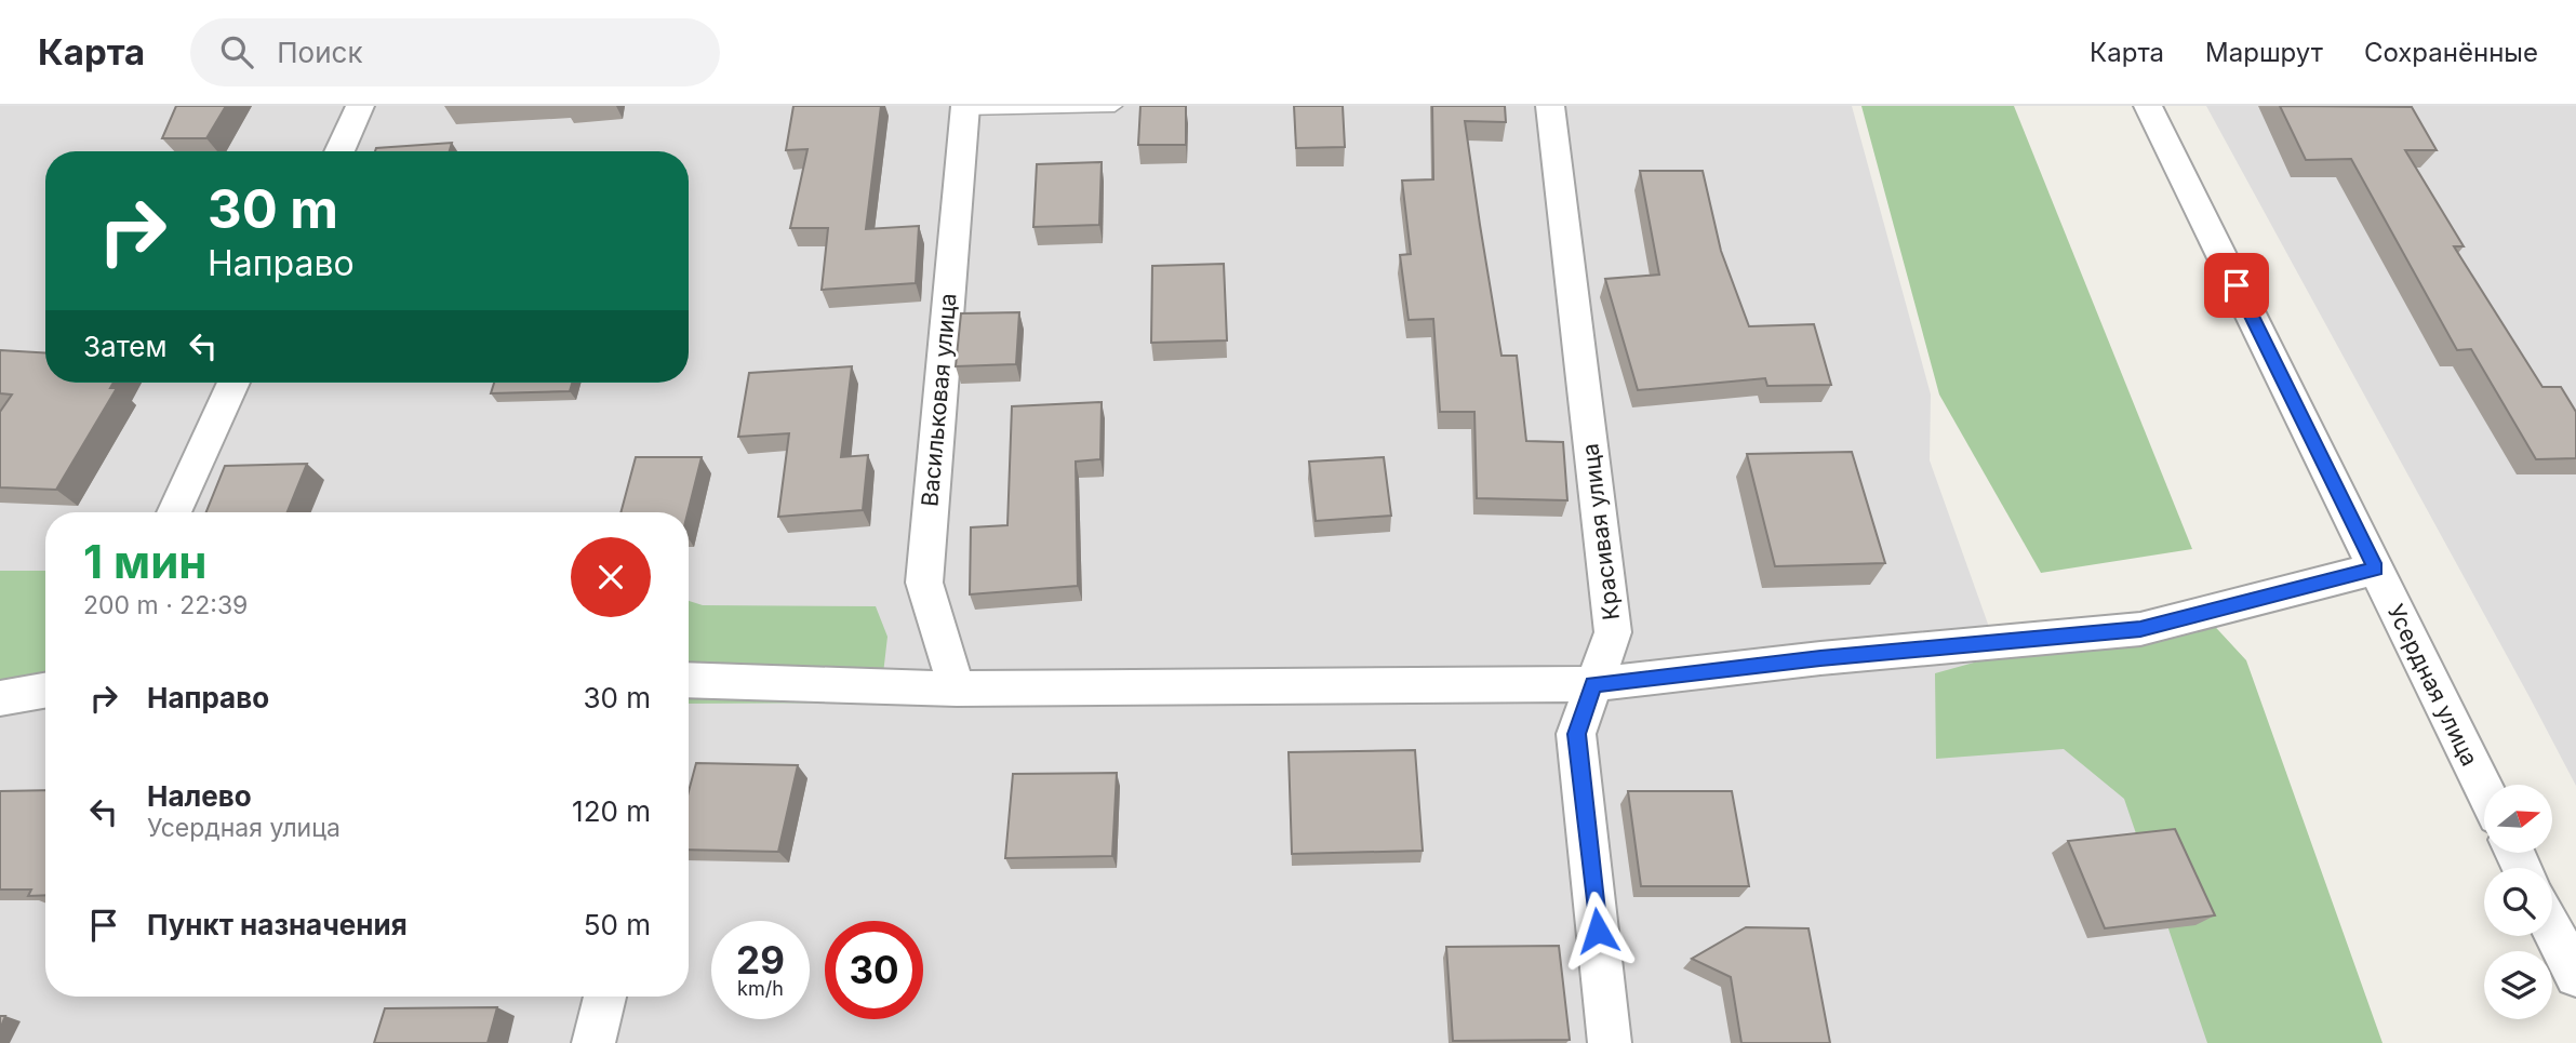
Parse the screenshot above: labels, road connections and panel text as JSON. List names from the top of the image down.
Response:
{
  "streets": {
    "street": ["Васильковая улица", "Красивая улица", "Усердная улица"]
  },
  "north": "right",
  "page": {
    "header": "Карта",
    "search": "Поиск",
    "nav": ["Карта", "Маршрут", "Сохранённые"],
    "turn": ["30 m", "Направо"],
    "then": "Затем",
    "heading": ["1 мин", "200 m · 22:39"],
    "list": [
      {
        "name": "Направо",
        "value": "30 m"
      },
      {
        "name": "Налево",
        "note": "Усердная улица",
        "value": "120 m"
      },
      {
        "name": "Пункт назначения",
        "value": "50 m"
      }
    ],
    "speed": "29 km/h",
    "limit": "30"
  }
}
